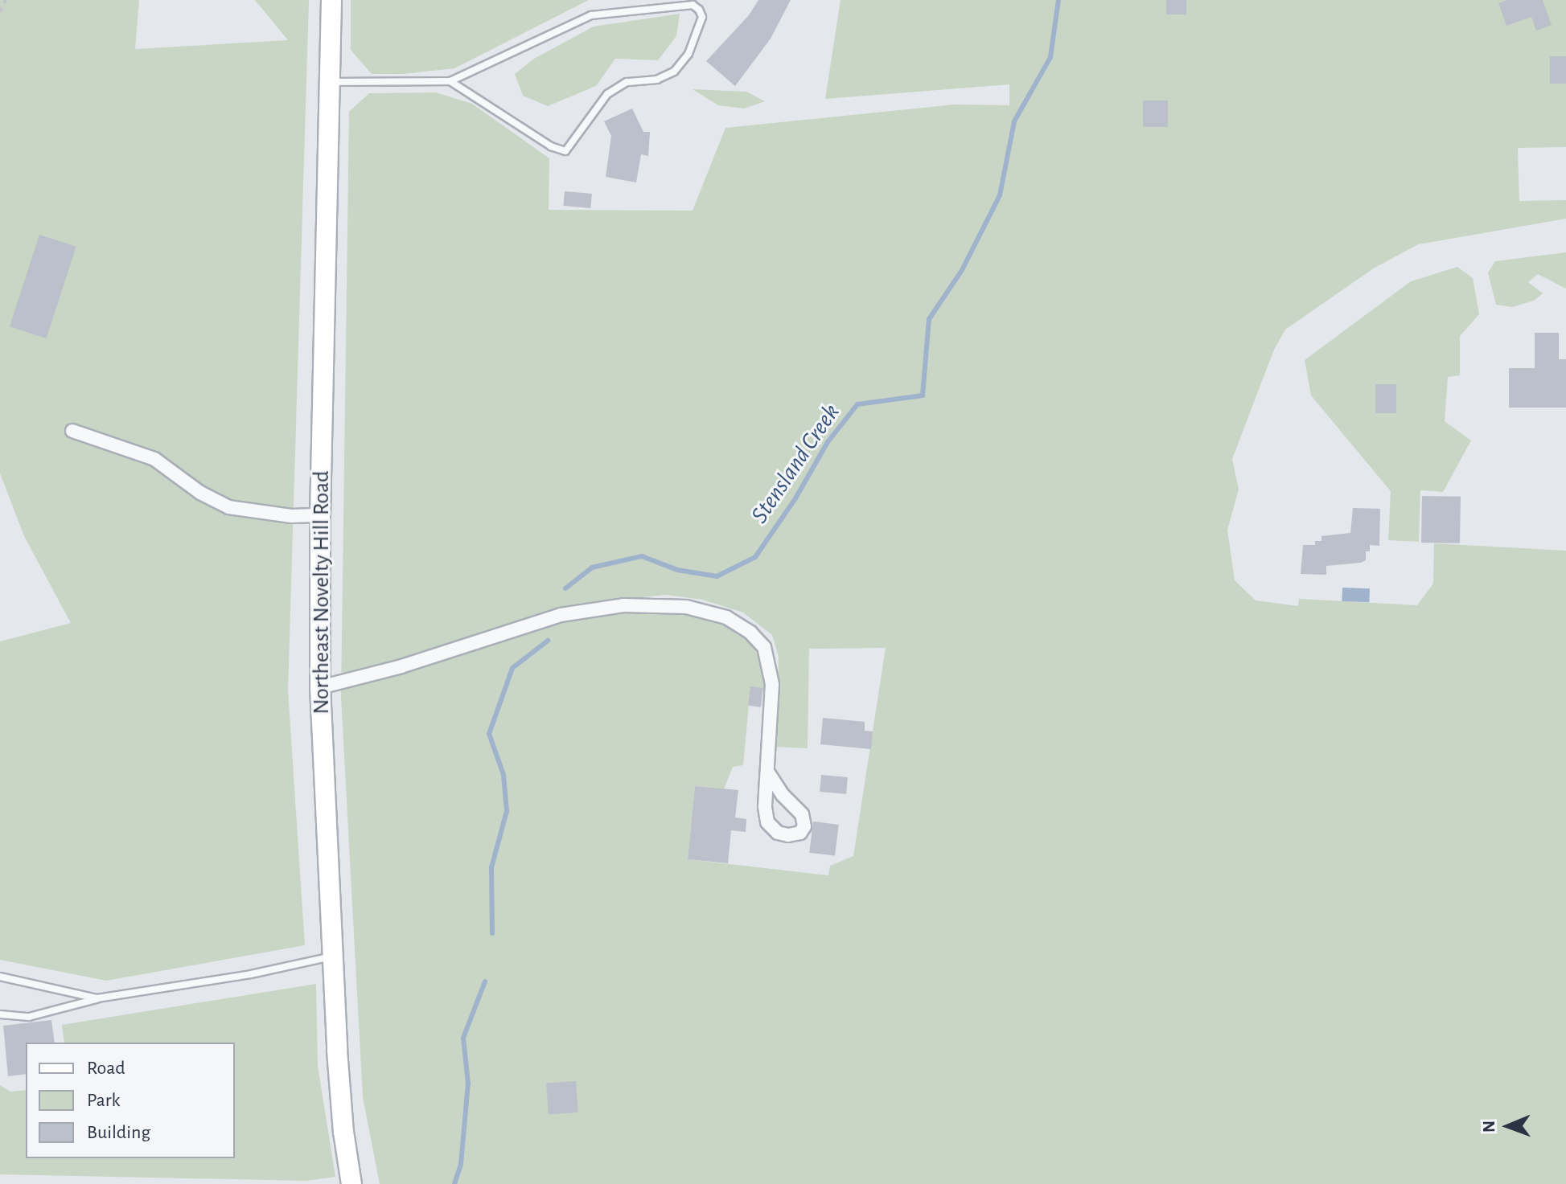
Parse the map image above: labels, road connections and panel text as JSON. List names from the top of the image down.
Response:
{
  "streets": {
    "main road": ["Northeast Novelty Hill Road"]
  },
  "water": ["Stensland Creek"],
  "legend": ["Road", "Park", "Building"],
  "north": "left"
}
